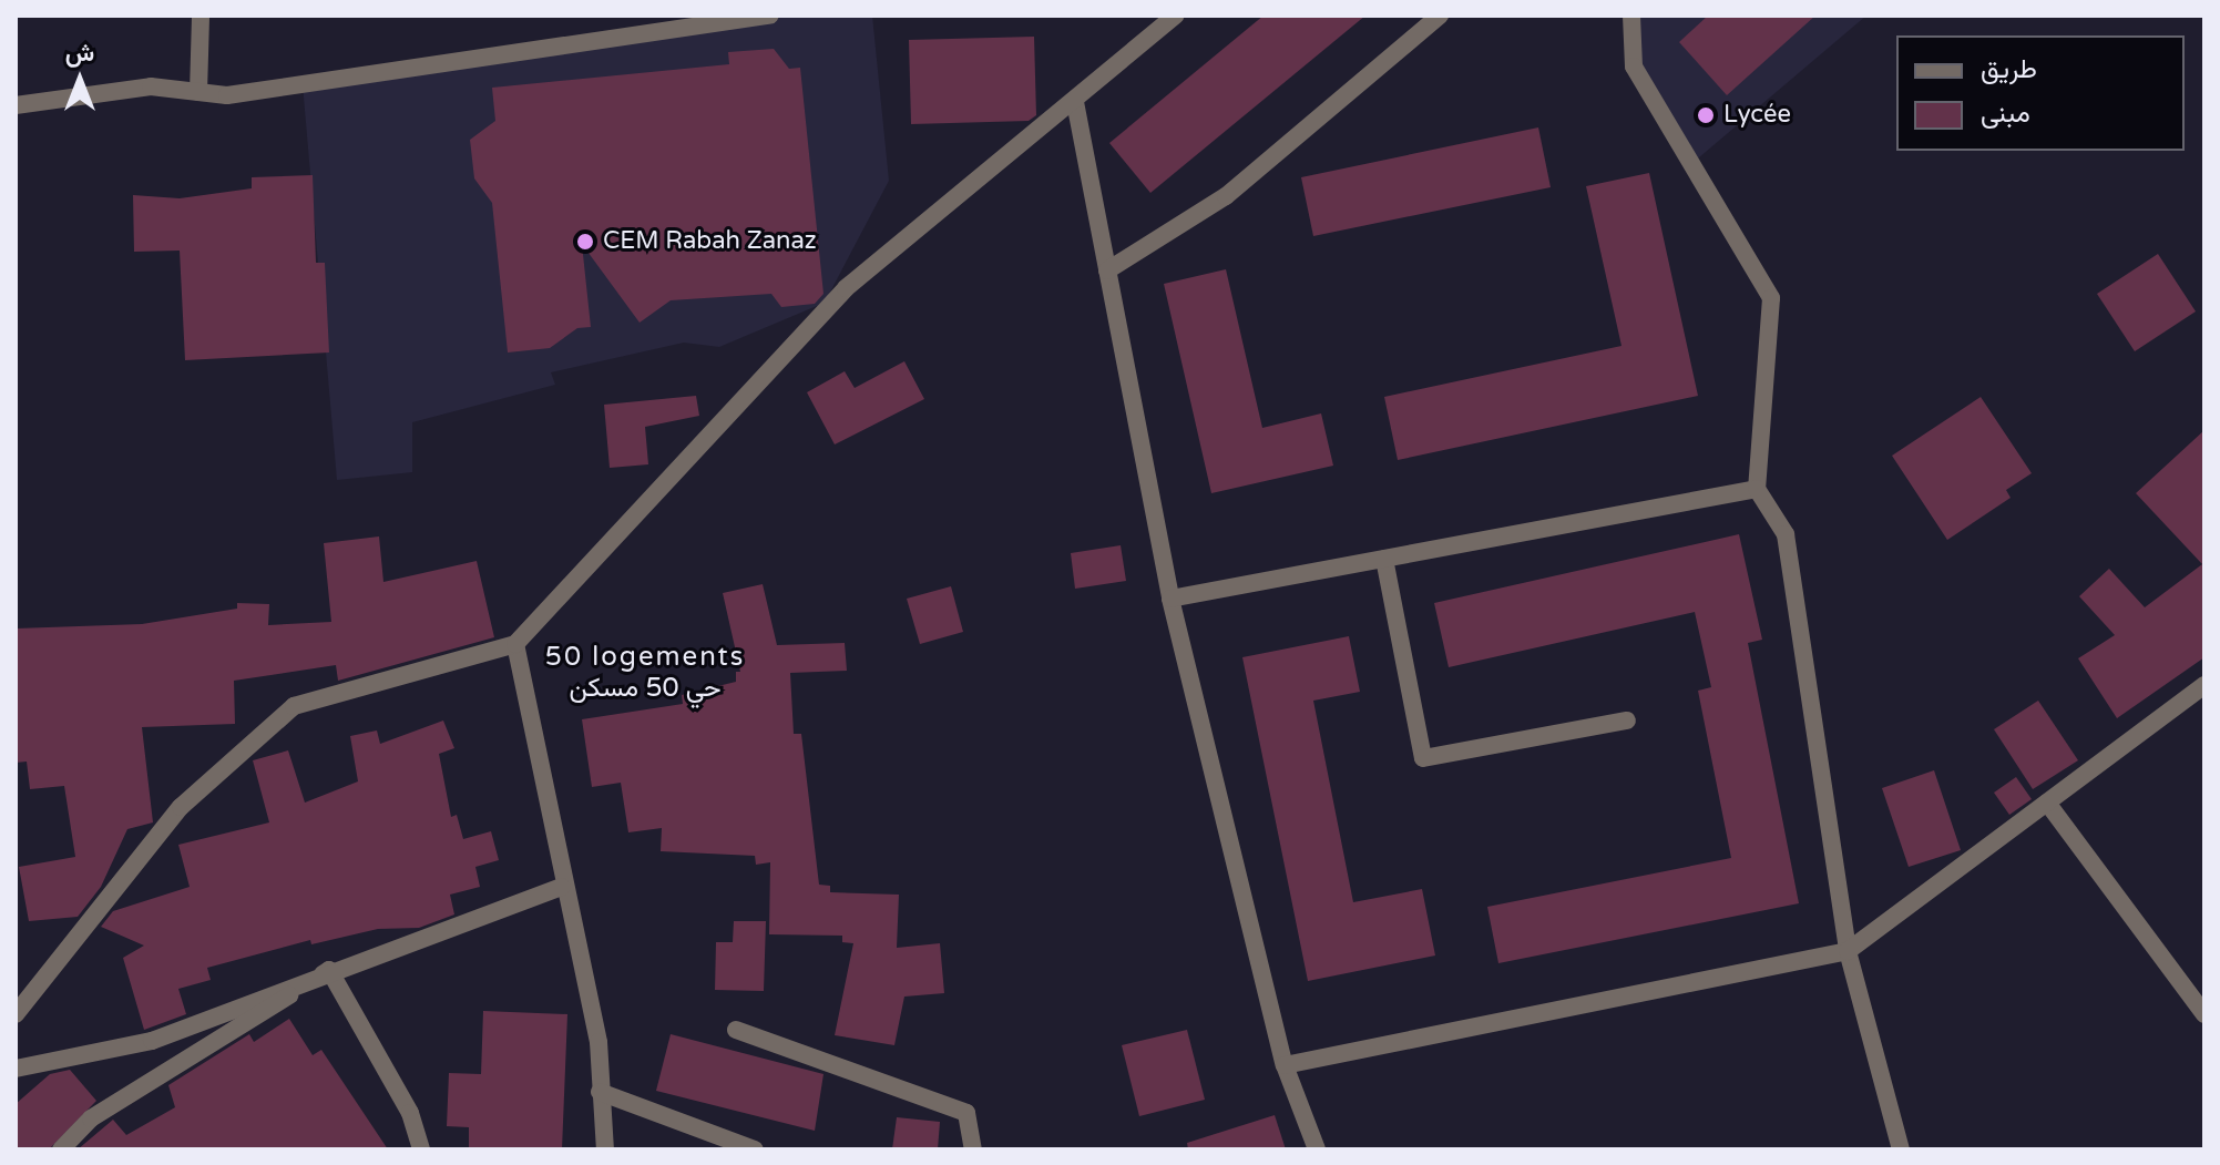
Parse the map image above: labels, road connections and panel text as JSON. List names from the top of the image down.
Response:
{
  "districts": ["50 logements حي 50 مسكن"],
  "places": ["Lycée", "CEM Rabah Zanaz"],
  "legend": ["طريق", "مبنى"],
  "north": "top"
}
